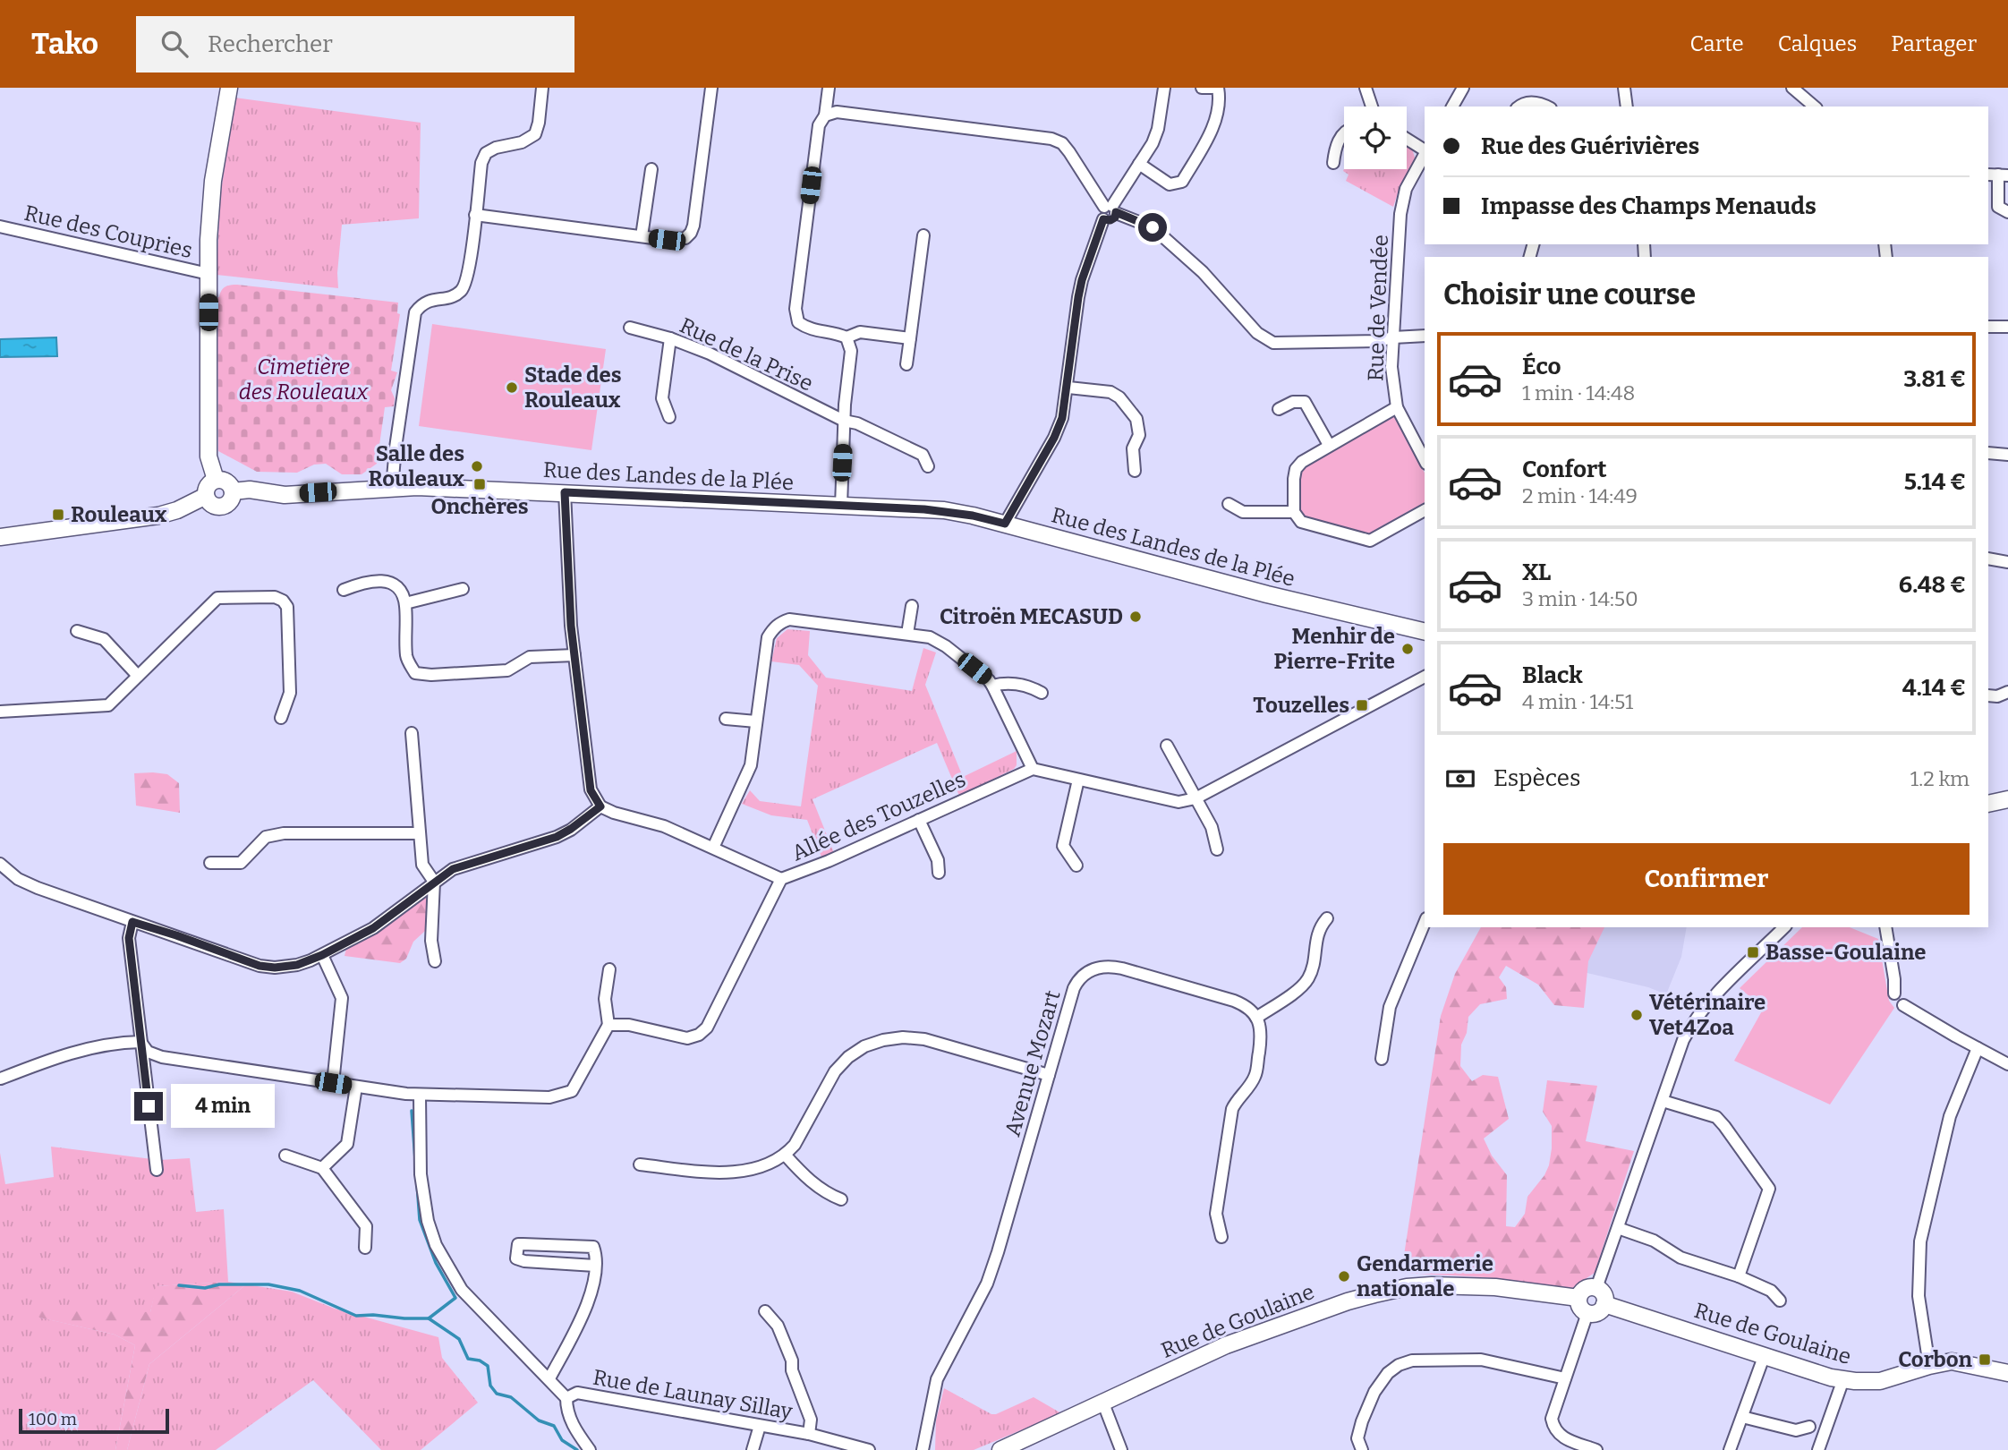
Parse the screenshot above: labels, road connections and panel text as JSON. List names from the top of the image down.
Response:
{
  "streets": {
    "street": [
      "Rue des Coupries",
      "Rue de Vendée",
      "Rue de la Prise",
      "Rue des Landes de la Plée",
      "Allée des Touzelles",
      "Avenue Mozart",
      "Rue de Goulaine",
      "Rue de Launay Sillay"
    ]
  },
  "parks": ["Cimetière des Rouleaux"],
  "places": {
    "other": [
      "Stade des Rouleaux",
      "Salle des Rouleaux",
      "Citroën MECASUD",
      "Menhir de Pierre-Frite",
      "Vétérinaire Vet4Zoa",
      "Gendarmerie nationale"
    ],
    "transit": [
      "Onchères",
      "Rouleaux",
      "Touzelles",
      "Basse-Goulaine",
      "Corbon"
    ]
  },
  "scale_bar": "100 m",
  "page": {
    "header": "Tako",
    "search": "Rechercher",
    "nav": ["Carte", "Calques", "Partager"],
    "banner": ["Rue des Guérivières", "Impasse des Champs Menauds"],
    "heading": "Choisir une course",
    "list": [
      {
        "name": "Éco",
        "note": "1 min · 14:48",
        "value": "3.81 €"
      },
      {
        "name": "Confort",
        "note": "2 min · 14:49",
        "value": "5.14 €"
      },
      {
        "name": "XL",
        "note": "3 min · 14:50",
        "value": "6.48 €"
      },
      {
        "name": "Black",
        "note": "4 min · 14:51",
        "value": "4.14 €"
      }
    ],
    "pay": ["Espèces", "1.2 km"],
    "buttons": "Confirmer",
    "bubble": "4 min",
    "scale": "100 m"
  }
}
